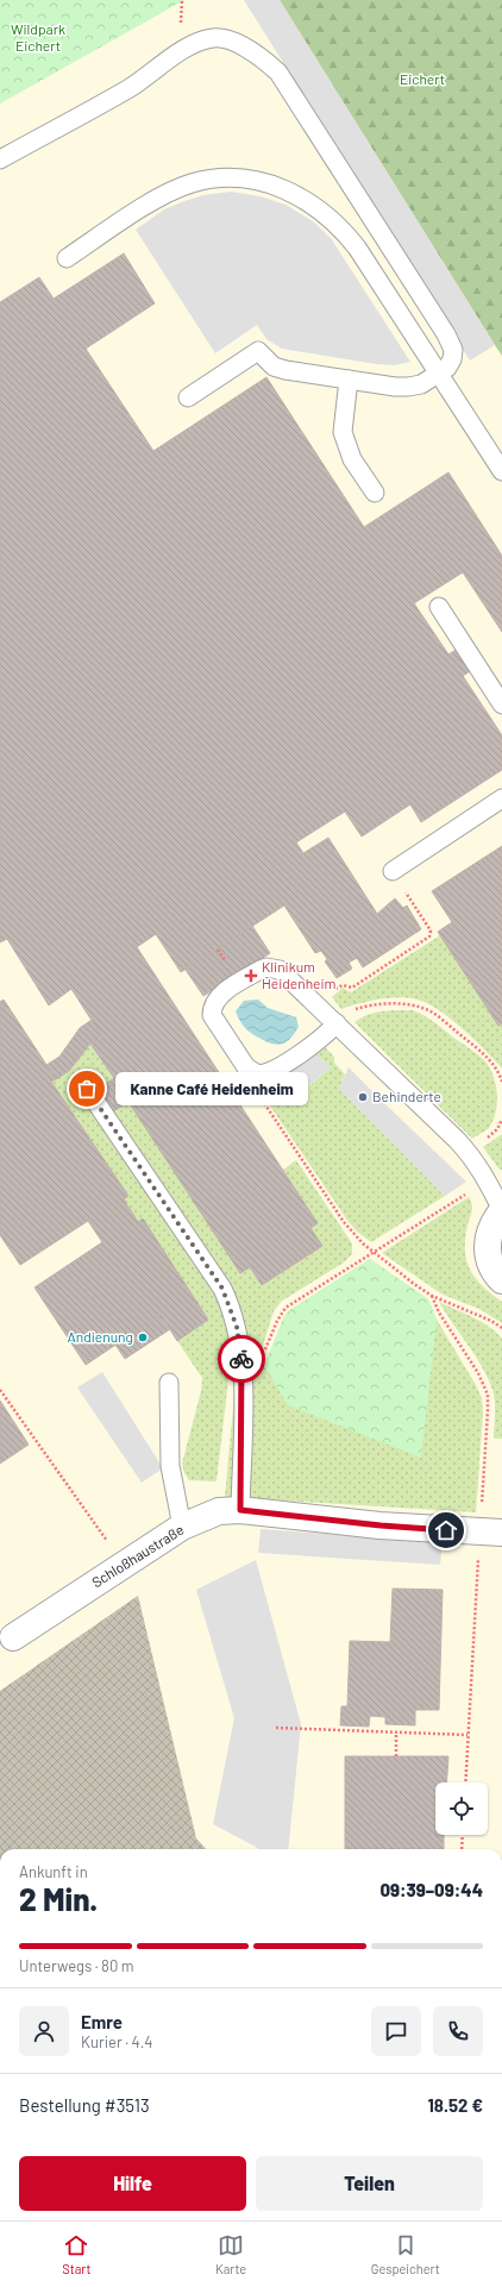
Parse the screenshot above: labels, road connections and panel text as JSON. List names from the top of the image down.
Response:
{
  "streets": {
    "street": ["Schloßhaustraße"]
  },
  "parks": ["Wildpark Eichert", "Eichert"],
  "places": {
    "health": ["Klinikum Heidenheim"],
    "other": ["Kanne Café Heidenheim", "Behinderte", "Andienung"]
  },
  "page": {
    "bubble": "Kanne Café Heidenheim",
    "heading": ["2 Min.", "Ankunft in", "09:39–09:44"],
    "panel": [
      "Emre",
      "Kurier · 4.4",
      "Bestellung #3513",
      "18.52 €"
    ],
    "bar": "Unterwegs · 80 m",
    "buttons": ["Hilfe", "Teilen"],
    "tabs": ["Start", "Karte", "Gespeichert"]
  }
}
